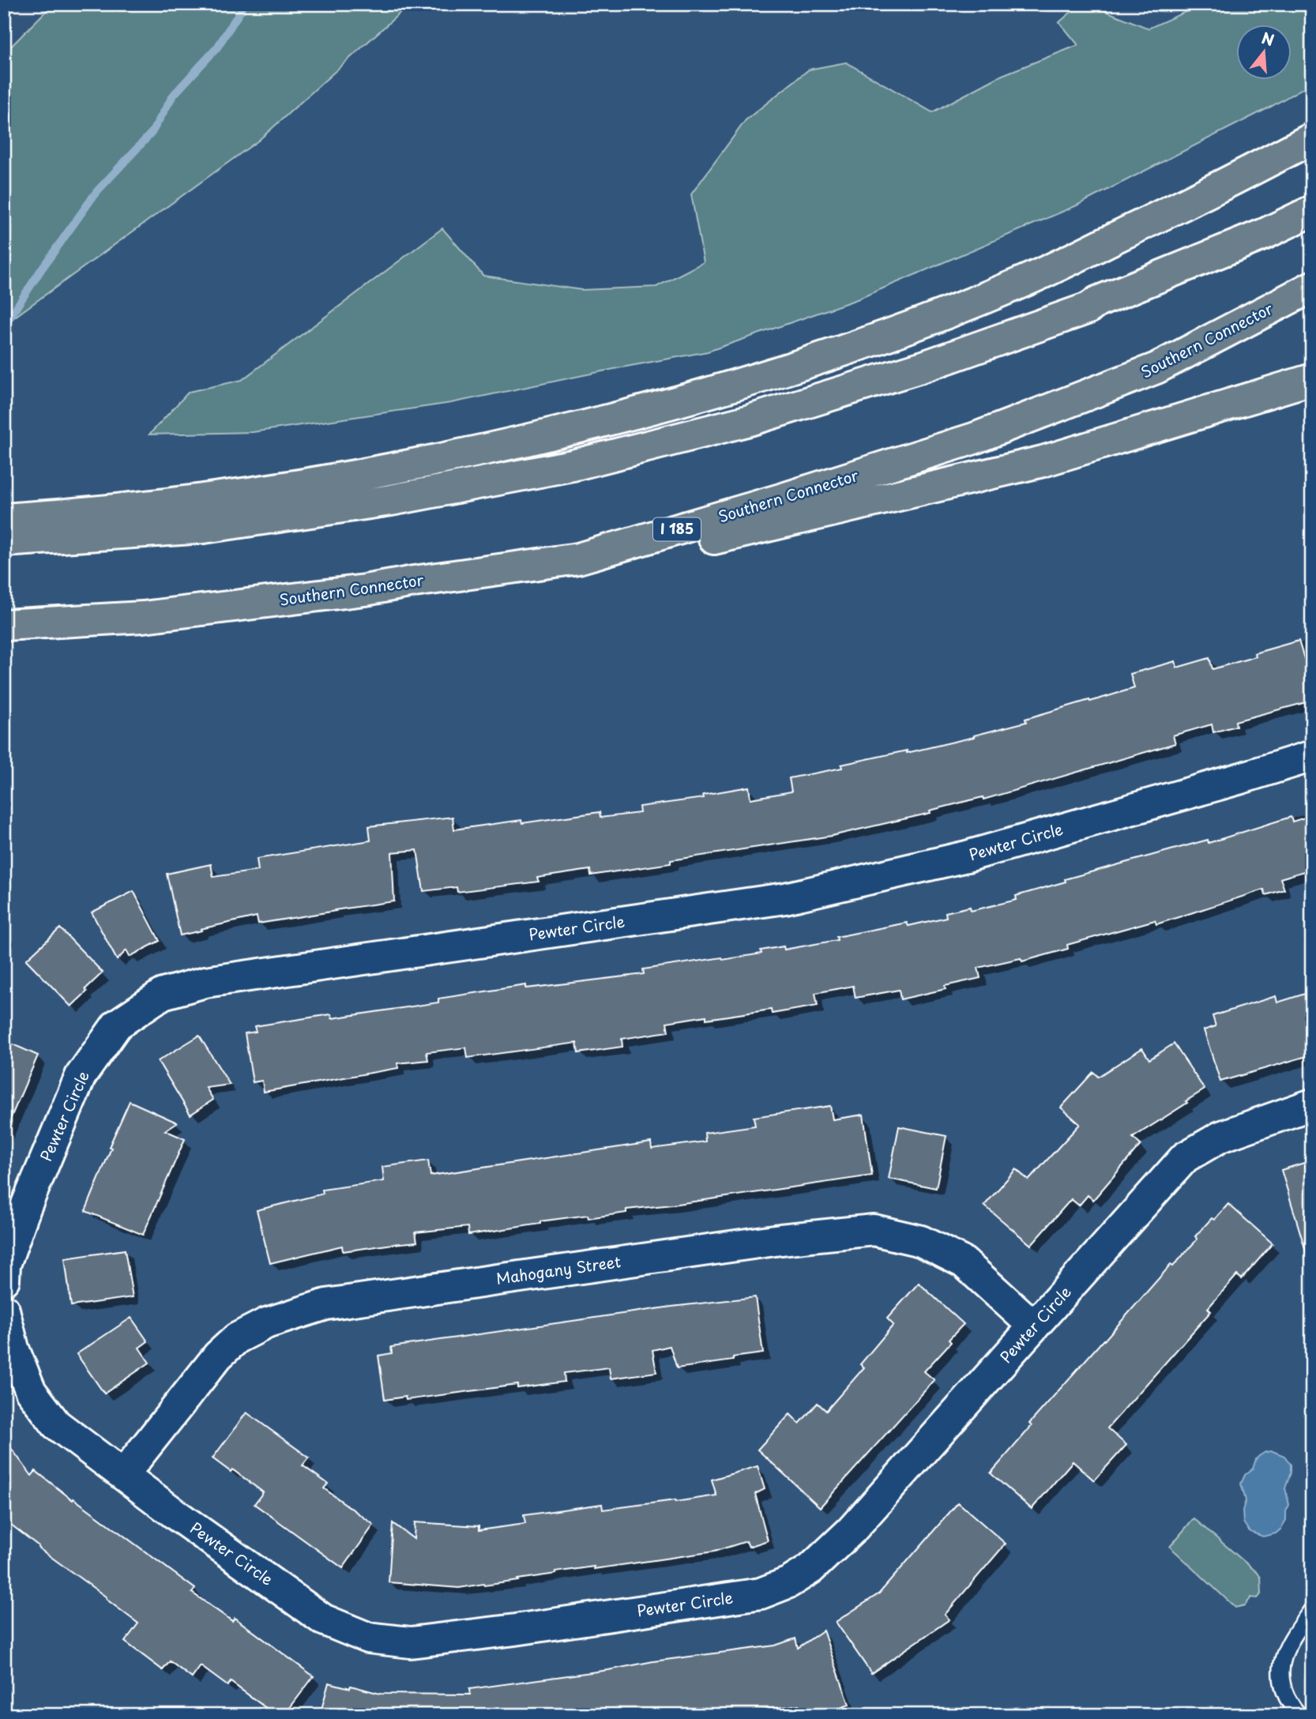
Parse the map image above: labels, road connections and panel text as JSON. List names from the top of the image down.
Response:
{
  "streets": {
    "highway": ["Southern Connector", "I 185"],
    "street": ["Pewter Circle", "Mahogany Street"]
  },
  "crossings": [
    ["Pewter Circle", "Mahogany Street"]
  ],
  "north": "top"
}
